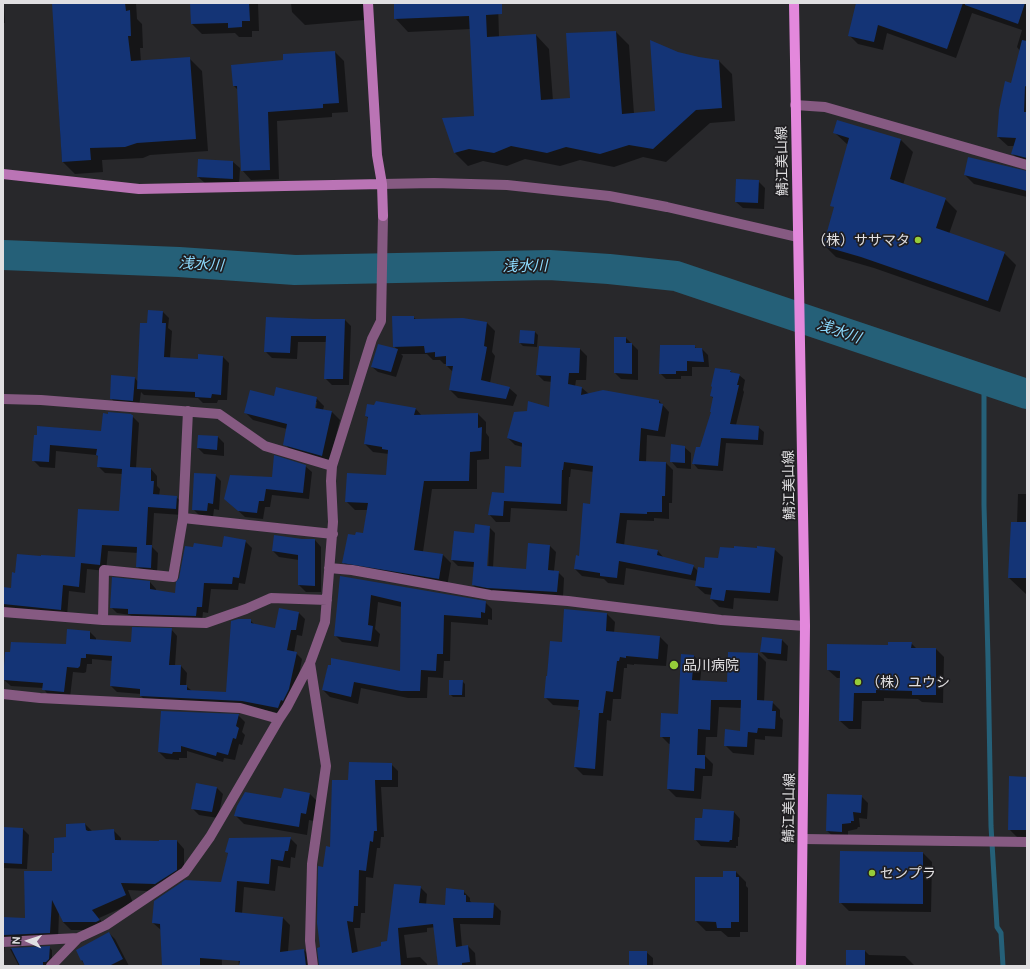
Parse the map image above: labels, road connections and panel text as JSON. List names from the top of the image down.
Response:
{
  "streets": {
    "main road": ["鯖江美山線"]
  },
  "water": ["浅水川"],
  "places": [
    "（株）ササマタ",
    "品川病院",
    "（株）ユウシ",
    "センプラ"
  ],
  "north": "left"
}
